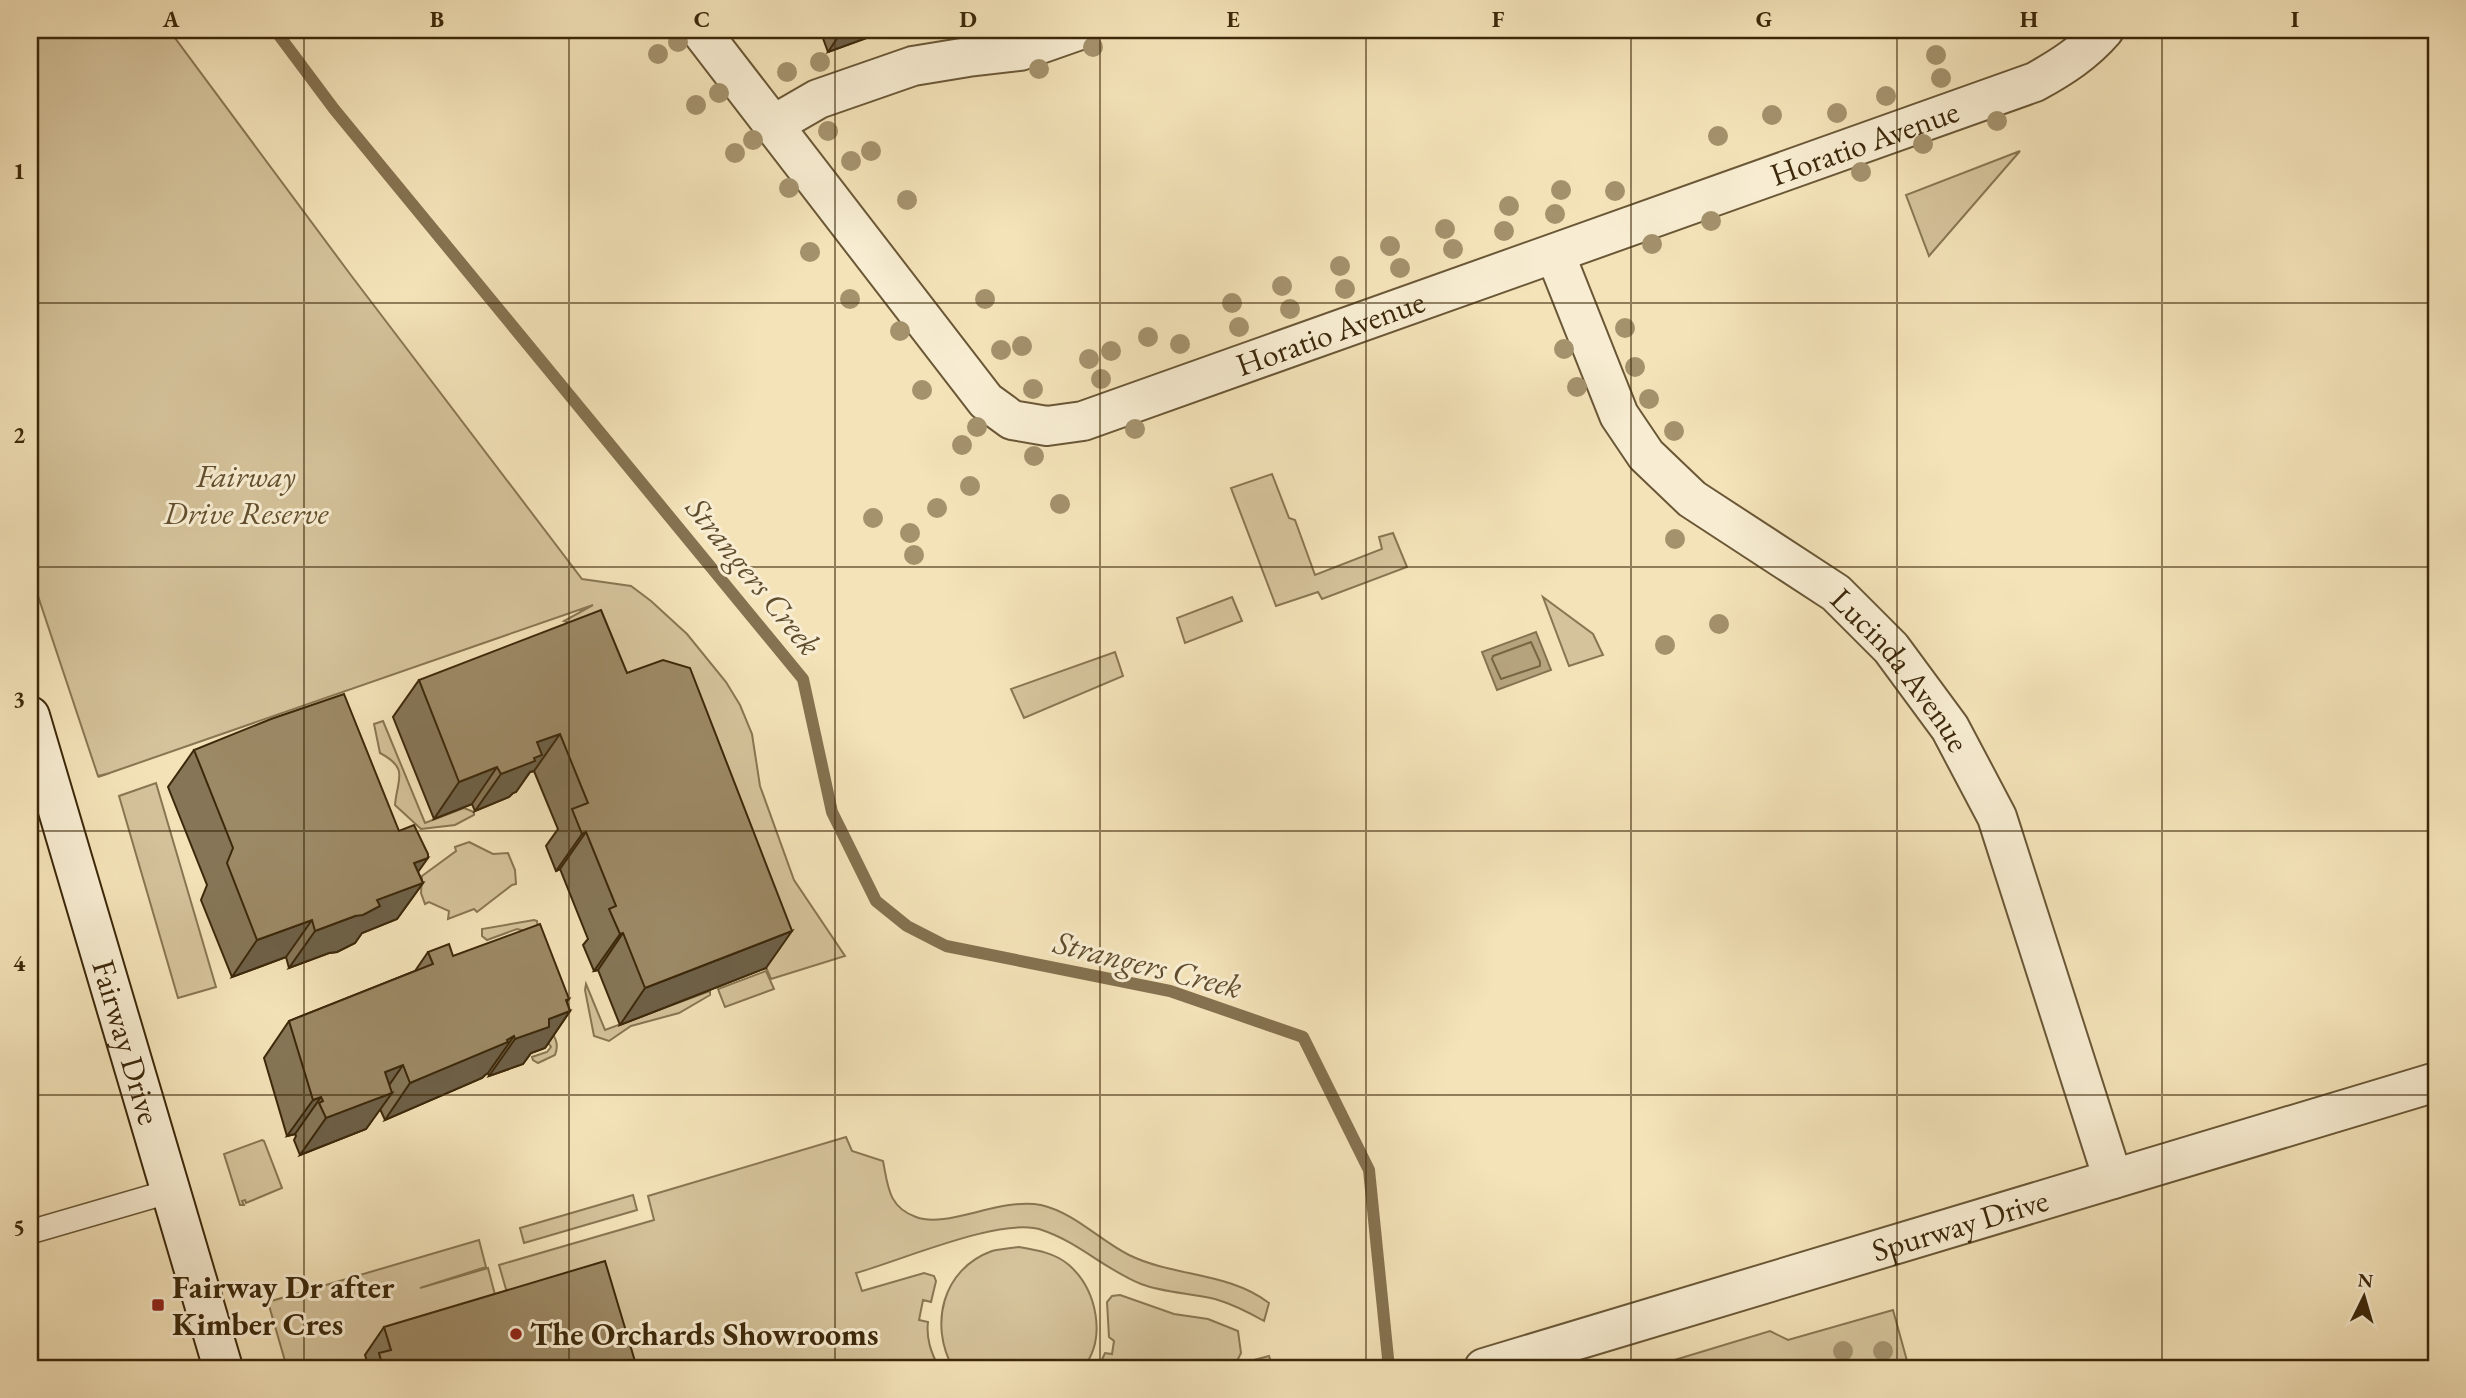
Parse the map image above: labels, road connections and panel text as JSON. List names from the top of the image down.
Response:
{
  "streets": {
    "street": [
      "Horatio Avenue",
      "Lucinda Avenue",
      "Fairway Drive",
      "Spurway Drive"
    ]
  },
  "crossings": [
    ["Horatio Avenue", "Lucinda Avenue"],
    ["Lucinda Avenue", "Spurway Drive"]
  ],
  "water": ["Strangers Creek"],
  "parks": ["Fairway Drive Reserve"],
  "places": {
    "transit": ["Fairway Dr after Kimber Cres"],
    "other": ["The Orchards Showrooms"]
  },
  "north": "top",
  "grid": {
    "columns": [
      "A",
      "B",
      "C",
      "D",
      "E",
      "F",
      "G",
      "H",
      "I"
    ],
    "rows": [
      "1",
      "2",
      "3",
      "4",
      "5"
    ]
  }
}
